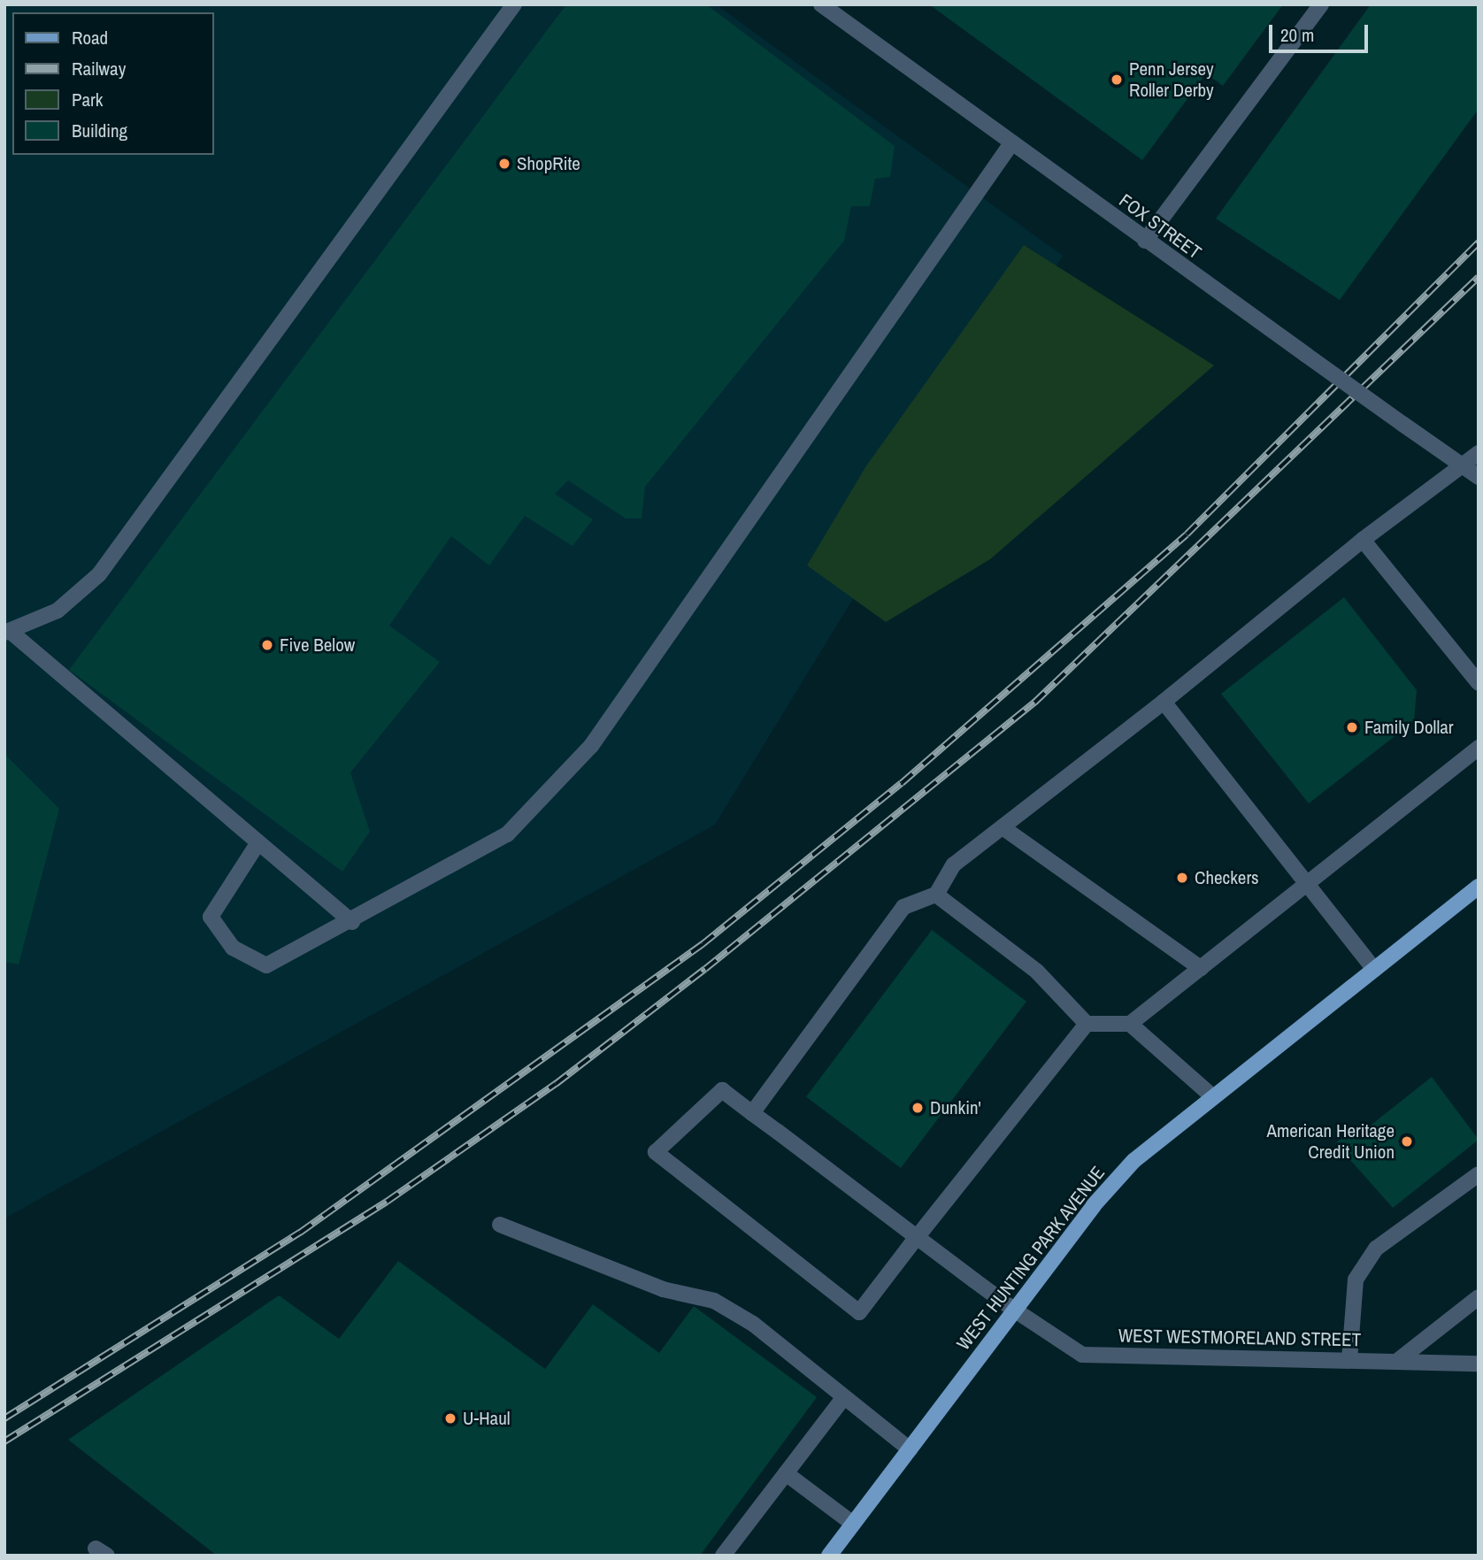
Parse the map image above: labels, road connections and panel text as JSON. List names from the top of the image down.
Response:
{
  "streets": {
    "main road": ["WEST HUNTING PARK AVENUE"],
    "street": ["FOX STREET", "WEST WESTMORELAND STREET"]
  },
  "crossings": [
    ["WEST HUNTING PARK AVENUE", "WEST WESTMORELAND STREET"]
  ],
  "places": [
    "Penn Jersey Roller Derby",
    "ShopRite",
    "Five Below",
    "Family Dollar",
    "Checkers",
    "Dunkin'",
    "American Heritage Credit Union",
    "U-Haul"
  ],
  "legend": [
    "Road",
    "Railway",
    "Park",
    "Building"
  ],
  "scale_bar": "20 m"
}
